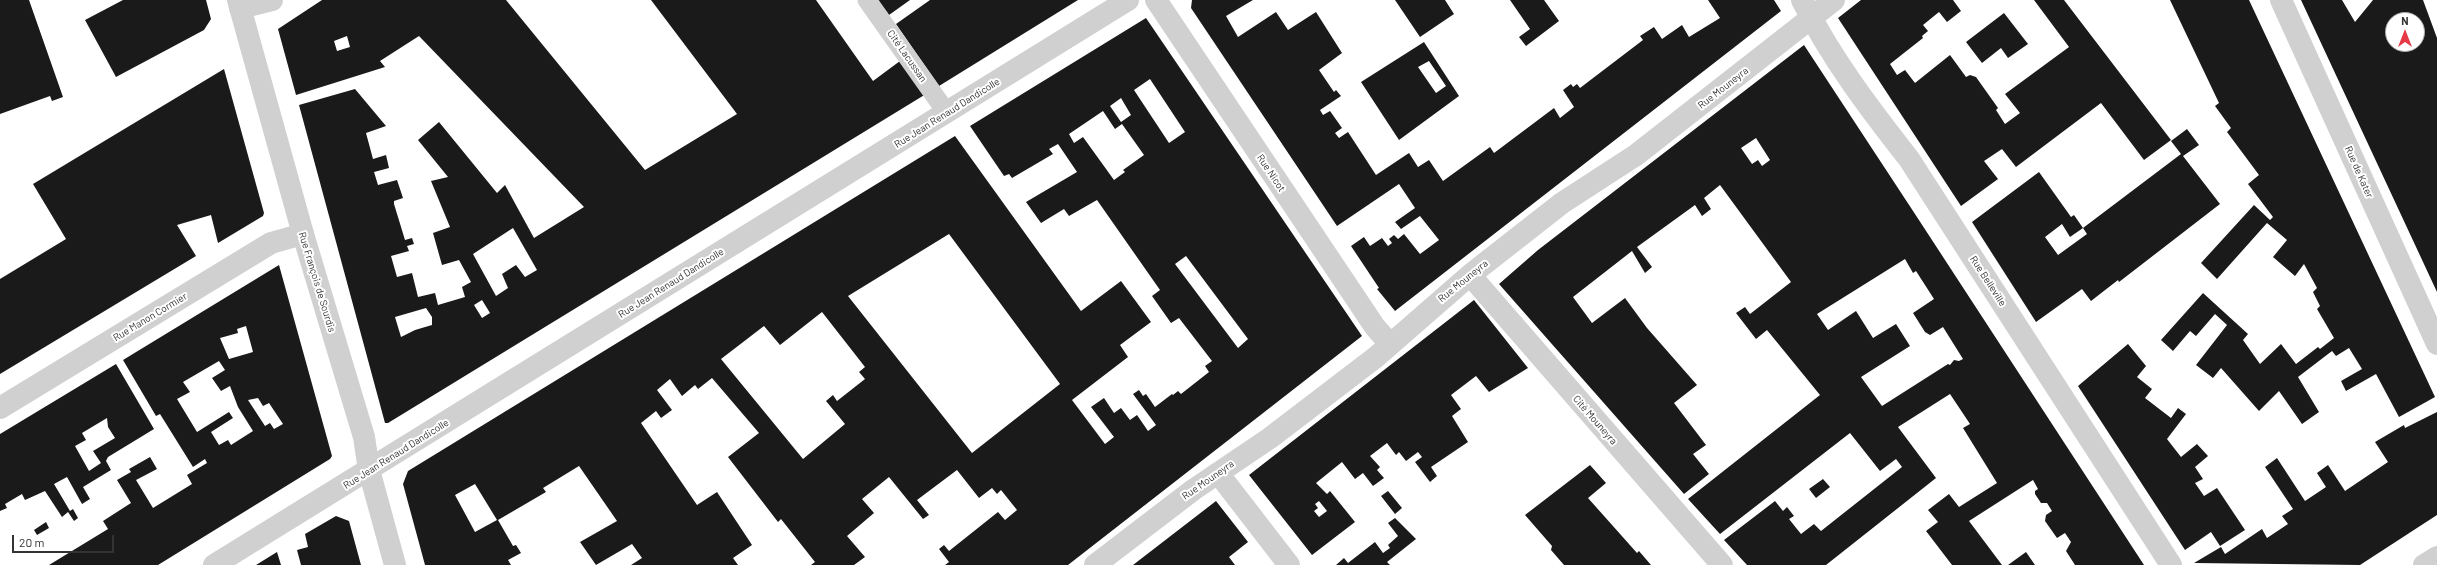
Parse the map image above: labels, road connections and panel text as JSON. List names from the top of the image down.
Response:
{
  "streets": {
    "street": [
      "Rue Mouneyra",
      "Rue Jean Renaud Dandicolle",
      "Rue de Kater",
      "Rue Nicot",
      "Rue Belleville",
      "Rue François de Sourdis",
      "Rue Manon Cormier",
      "Cité Mouneyra"
    ],
    "lane": ["Cité Lacussan"]
  },
  "crossings": [
    ["Cité Lacussan", "Rue Jean Renaud Dandicolle"],
    ["Rue Mouneyra", "Rue Nicot"],
    ["Rue Mouneyra", "Rue Belleville"],
    ["Rue Mouneyra", "Cité Mouneyra"],
    ["Rue Jean Renaud Dandicolle", "Rue François de Sourdis"],
    ["Rue François de Sourdis", "Rue Manon Cormier"]
  ],
  "scale_bar": "20 m",
  "north": "top"
}
